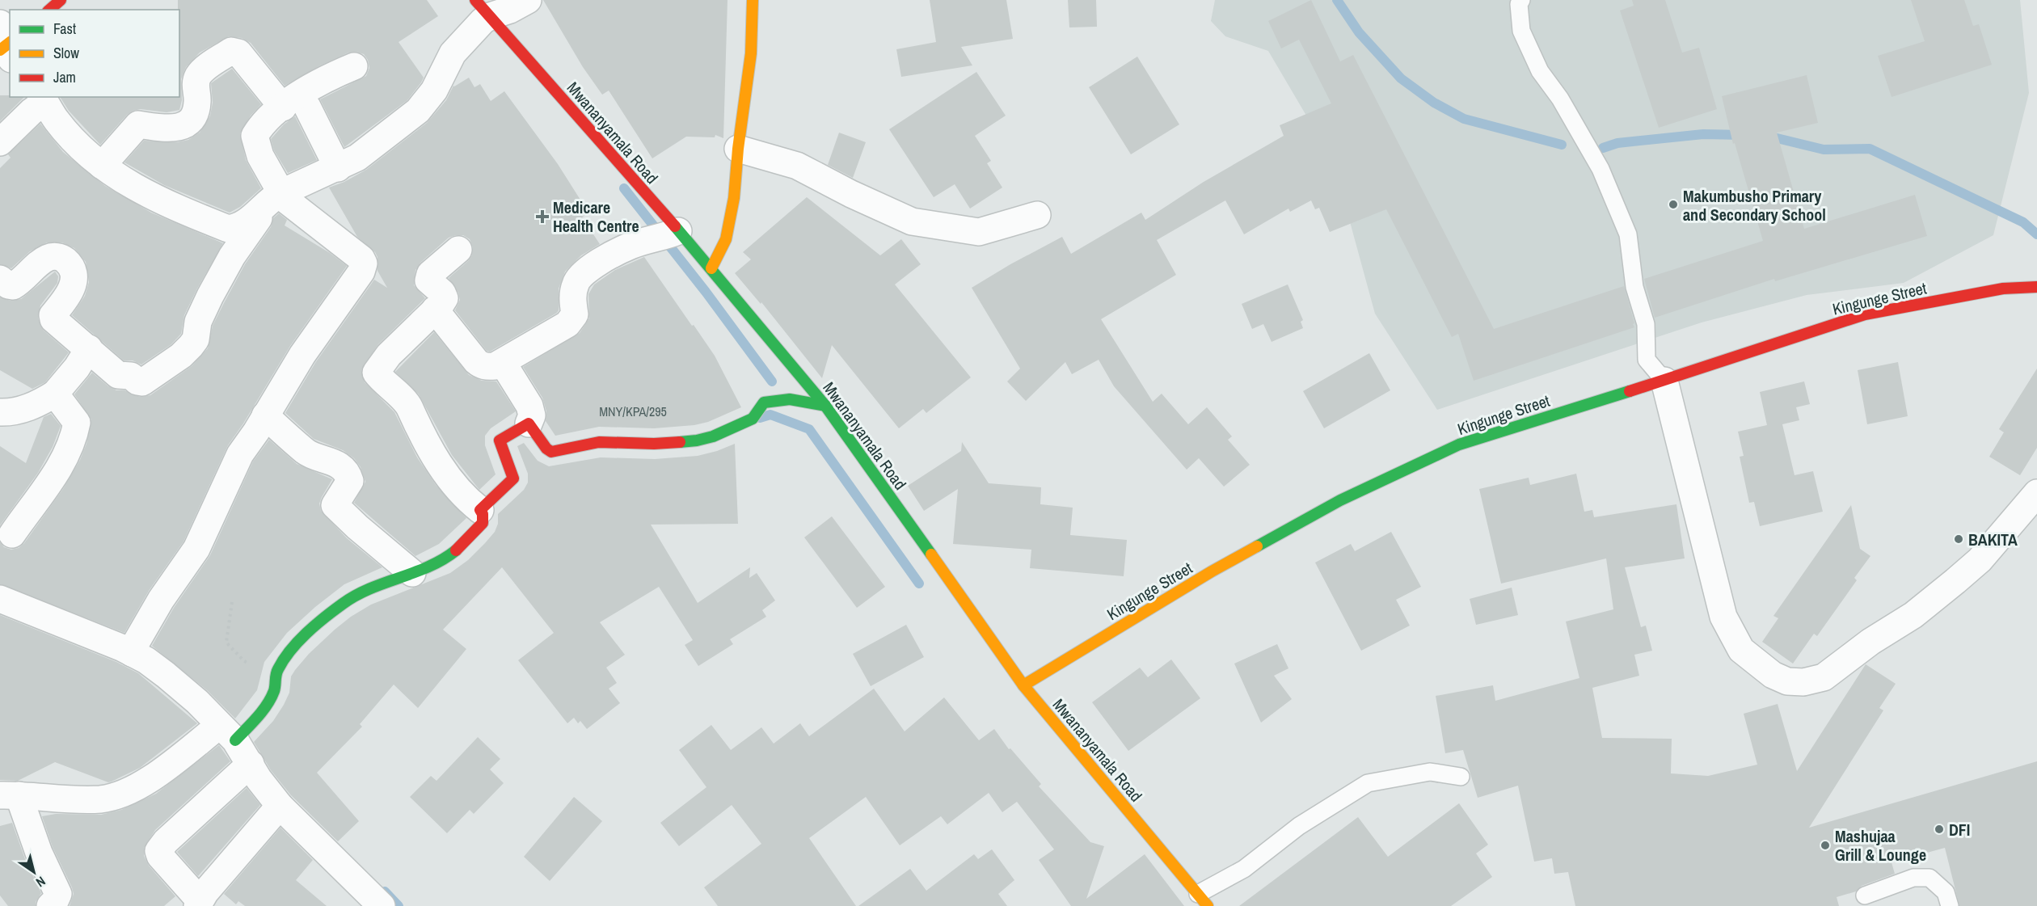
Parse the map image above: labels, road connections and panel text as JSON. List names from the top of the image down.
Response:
{
  "streets": {
    "street": ["Mwananyamala Road", "Kingunge Street"]
  },
  "crossings": [
    ["Mwananyamala Road", "Kingunge Street"]
  ],
  "places": {
    "other": [
      "Makumbusho Primary and Secondary School",
      "BAKITA",
      "DFI",
      "Mashujaa Grill & Lounge"
    ],
    "health": ["Medicare Health Centre"]
  },
  "house_numbers": ["MNY/KPA/295"],
  "legend": ["Fast", "Slow", "Jam"],
  "north": "bottom right"
}
